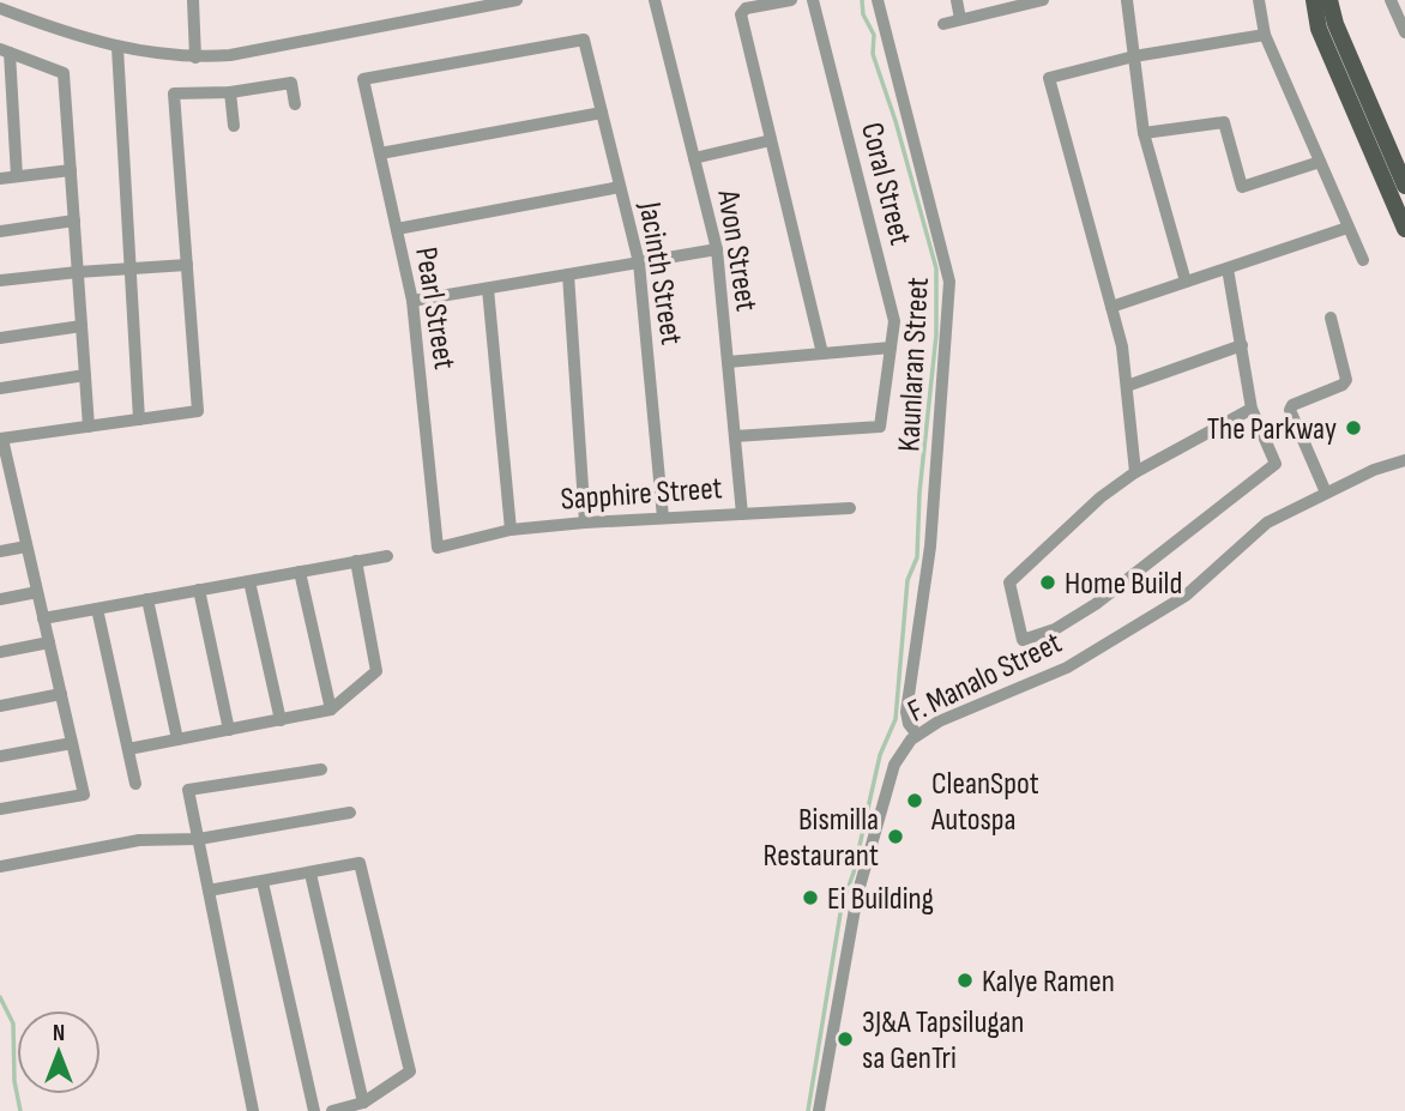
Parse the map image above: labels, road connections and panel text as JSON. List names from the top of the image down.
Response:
{
  "streets": {
    "street": [
      "Coral Street",
      "Avon Street",
      "Jacinth Street",
      "Pearl Street",
      "Kaunlaran Street",
      "Sapphire Street",
      "F. Manalo Street"
    ]
  },
  "crossings": [
    ["Coral Street", "Avon Street"],
    ["Avon Street", "Sapphire Street"],
    ["Jacinth Street", "Pearl Street"],
    ["Jacinth Street", "Sapphire Street"],
    ["Pearl Street", "Sapphire Street"],
    ["Kaunlaran Street", "F. Manalo Street"]
  ],
  "places": [
    "The Parkway",
    "Home Build",
    "CleanSpot Autospa",
    "Bismilla Restaurant",
    "Ei Building",
    "Kalye Ramen",
    "3J&A Tapsilugan sa GenTri"
  ],
  "north": "top"
}
